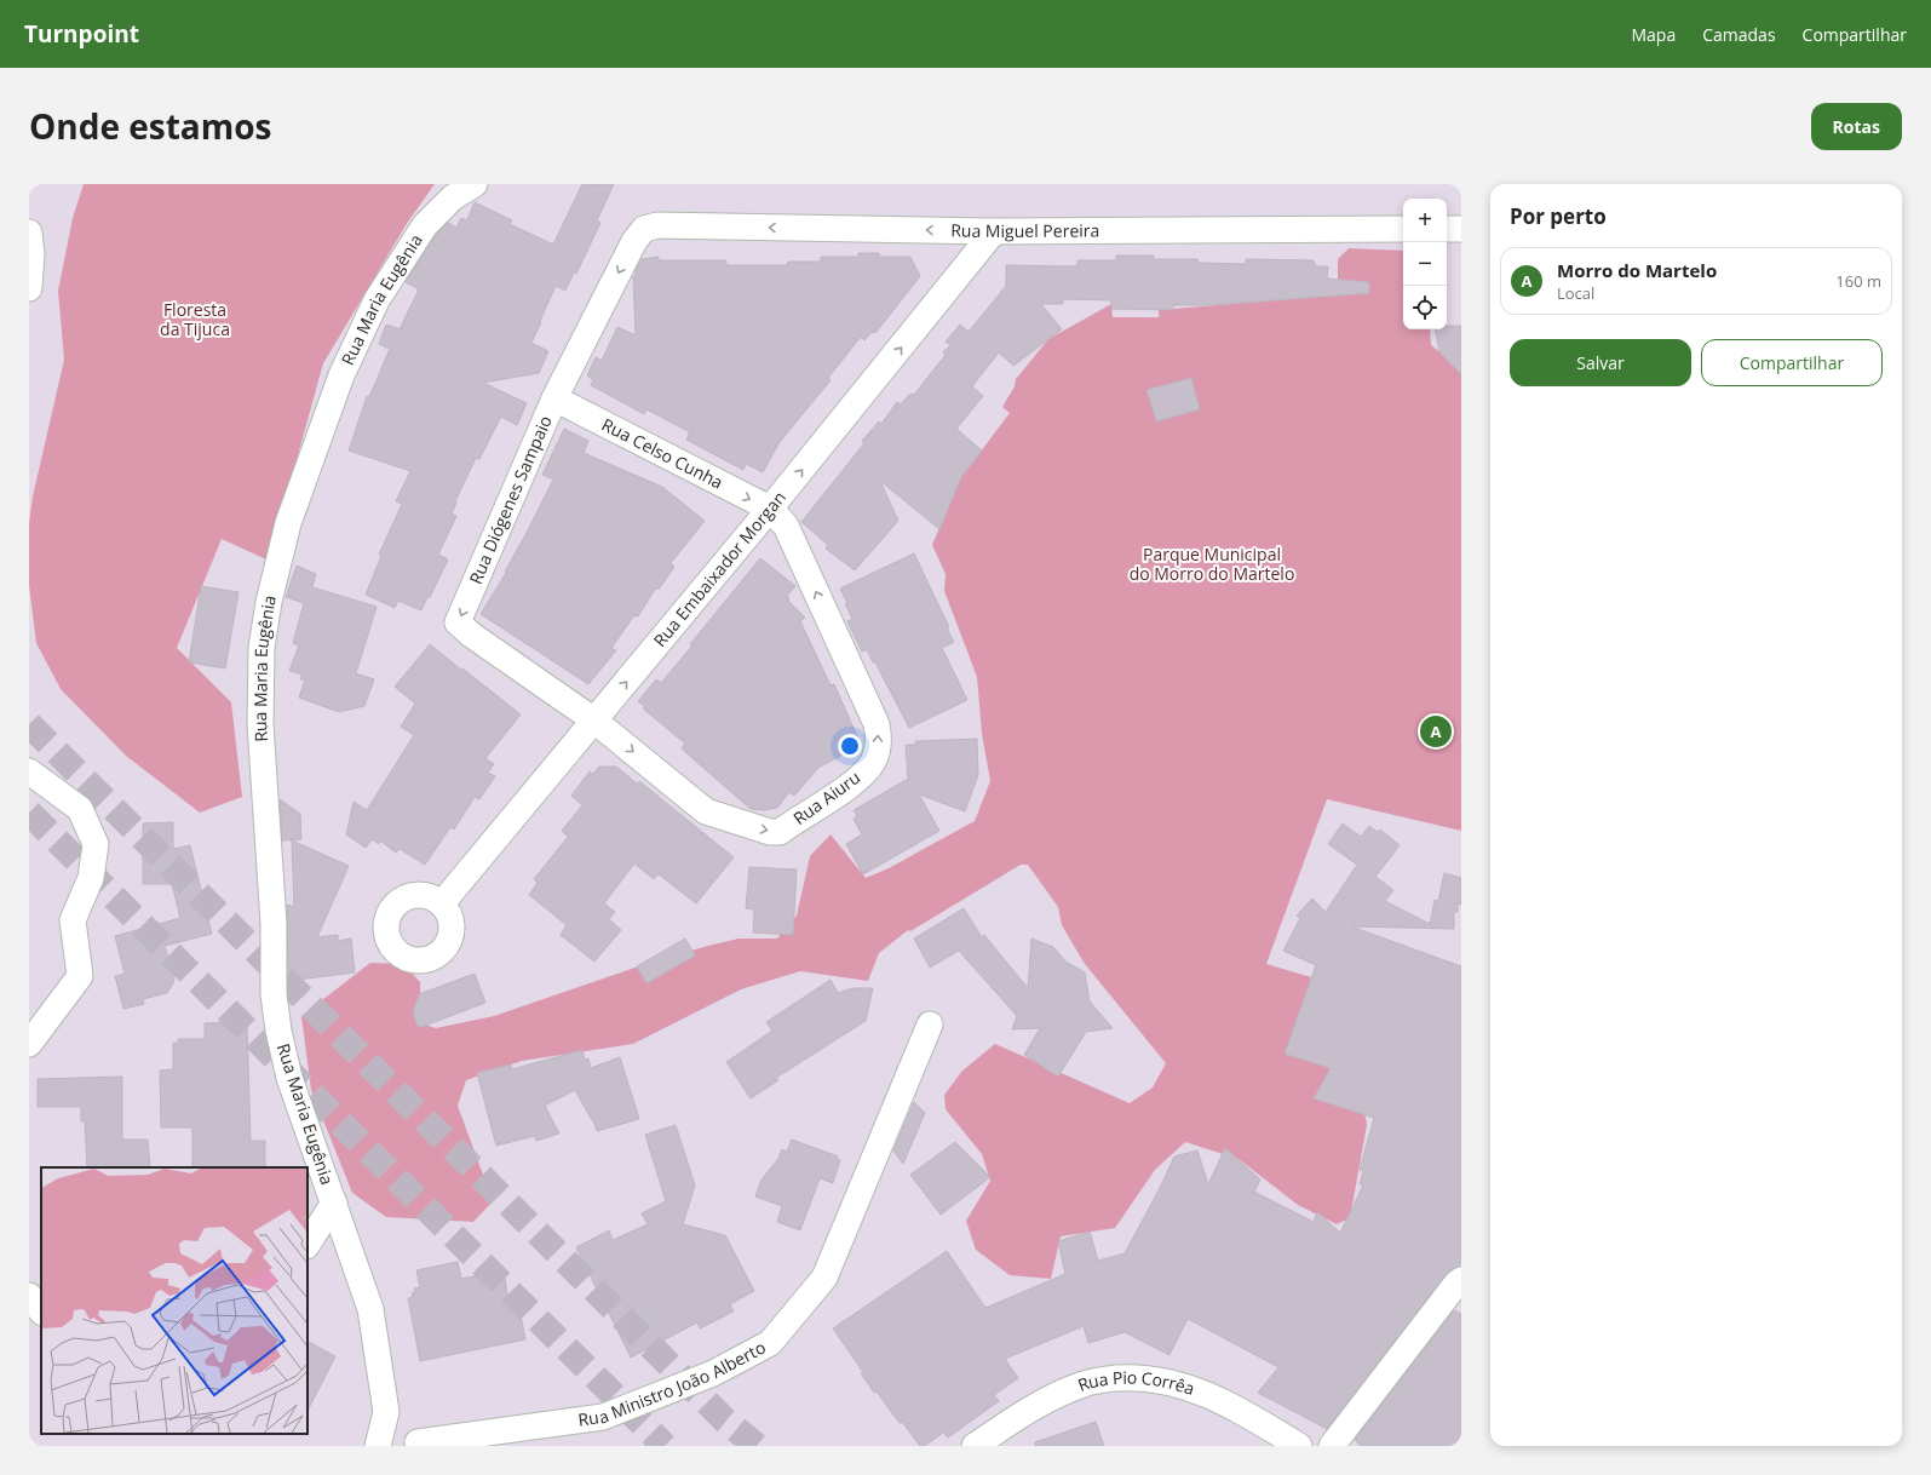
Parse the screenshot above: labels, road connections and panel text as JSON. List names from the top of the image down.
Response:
{
  "streets": {
    "street": [
      "Rua Miguel Pereira",
      "Rua Maria Eugênia",
      "Rua Celso Cunha",
      "Rua Diógenes Sampaio",
      "Rua Embaixador Morgan",
      "Rua Aiuru",
      "Rua Ministro João Alberto",
      "Rua Pio Corrêa"
    ]
  },
  "crossings": [
    ["Rua Miguel Pereira", "Rua Diógenes Sampaio"],
    ["Rua Miguel Pereira", "Rua Embaixador Morgan"],
    ["Rua Celso Cunha", "Rua Diógenes Sampaio"],
    ["Rua Celso Cunha", "Rua Embaixador Morgan"],
    ["Rua Celso Cunha", "Rua Aiuru"],
    ["Rua Diógenes Sampaio", "Rua Embaixador Morgan"],
    ["Rua Diógenes Sampaio", "Rua Aiuru"],
    ["Rua Embaixador Morgan", "Rua Aiuru"]
  ],
  "one_way": [
    "Rua Miguel Pereira",
    "Rua Celso Cunha",
    "Rua Diógenes Sampaio",
    "Rua Embaixador Morgan"
  ],
  "parks": ["Floresta da Tijuca", "Parque Municipal do Morro do Martelo"],
  "page": {
    "header": "Turnpoint",
    "nav": ["Mapa", "Camadas", "Compartilhar"],
    "title": "Onde estamos",
    "buttons": [
      "Rotas",
      ["Salvar", "Compartilhar"]
    ],
    "heading": "Por perto",
    "map_buttons": ["+", "−"],
    "list": [
      {
        "mark": "A",
        "name": "Morro do Martelo",
        "note": "Local",
        "value": "160 m"
      }
    ],
    "pins": "A"
  }
}
